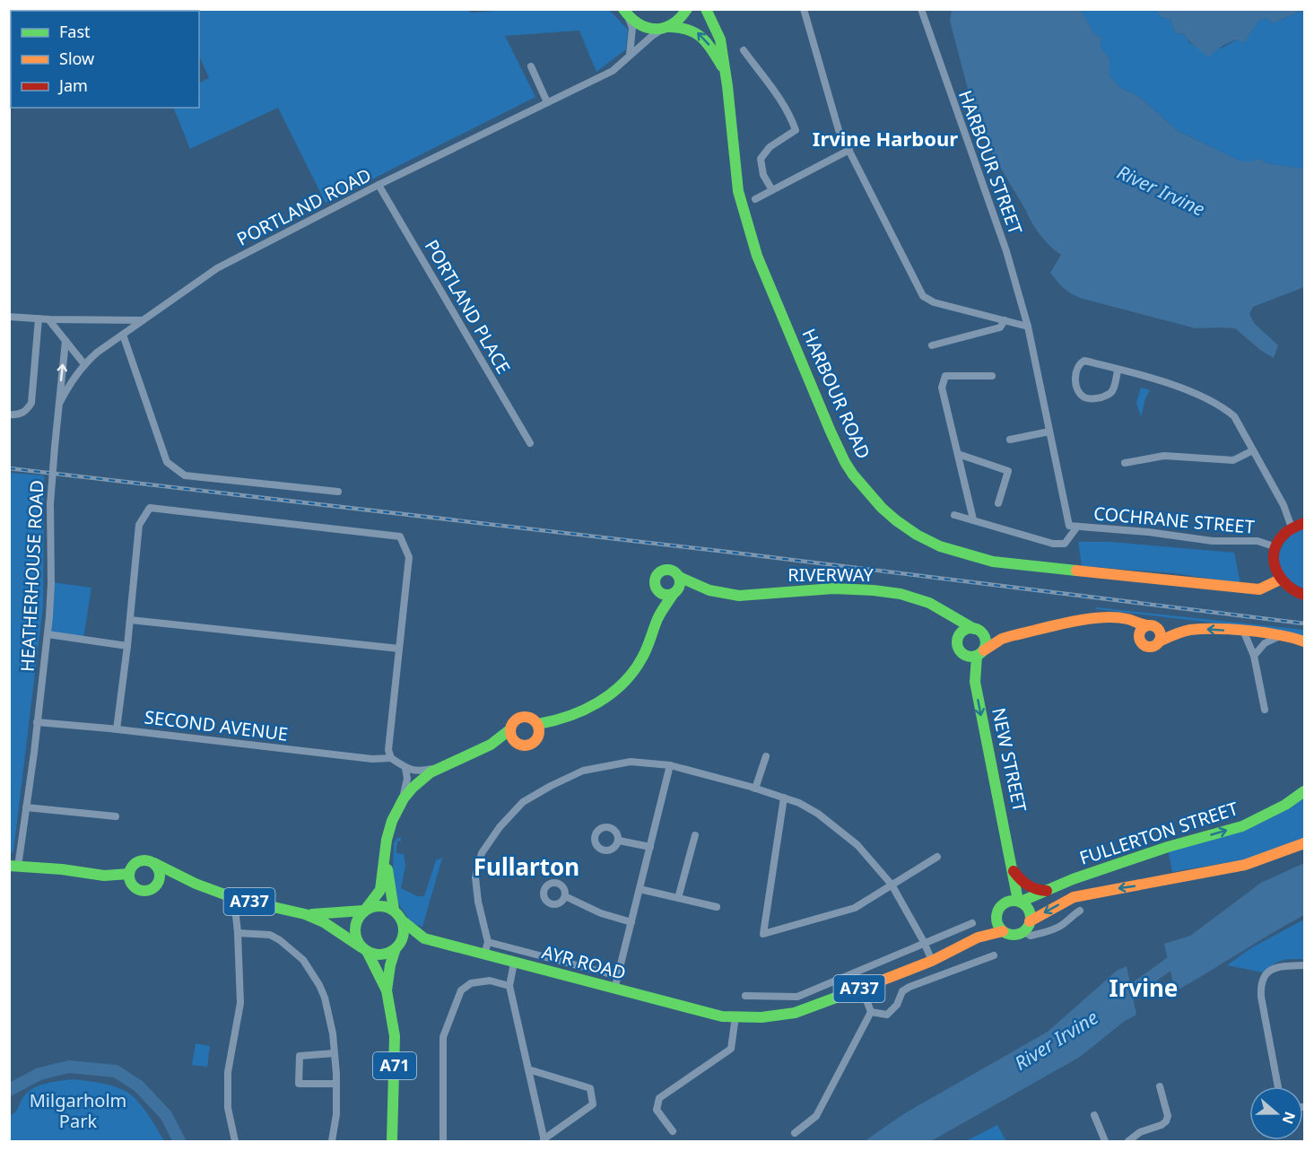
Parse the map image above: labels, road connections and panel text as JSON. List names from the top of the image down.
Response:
{
  "streets": {
    "street": [
      "HARBOUR STREET",
      "PORTLAND ROAD",
      "PORTLAND PLACE",
      "HARBOUR ROAD",
      "COCHRANE STREET",
      "RIVERWAY",
      "HEATHERHOUSE ROAD",
      "SECOND AVENUE",
      "NEW STREET",
      "FULLERTON STREET",
      "A737",
      "AYR ROAD",
      "A71"
    ]
  },
  "crossings": [
    ["HARBOUR STREET", "COCHRANE STREET"],
    ["PORTLAND ROAD", "PORTLAND PLACE"],
    ["PORTLAND ROAD", "HARBOUR ROAD"],
    ["PORTLAND ROAD", "HEATHERHOUSE ROAD"],
    ["RIVERWAY", "NEW STREET"],
    ["HEATHERHOUSE ROAD", "SECOND AVENUE"],
    ["HEATHERHOUSE ROAD", "A737"],
    ["NEW STREET", "FULLERTON STREET"],
    ["NEW STREET", "A737"],
    ["FULLERTON STREET", "A737"],
    ["A737", "AYR ROAD"],
    ["A737", "A71"]
  ],
  "one_way": ["NEW STREET"],
  "districts": ["Irvine Harbour", "Fullarton", "Irvine"],
  "water": ["River Irvine"],
  "parks": ["Milgarholm Park"],
  "legend": ["Fast", "Slow", "Jam"],
  "north": "right"
}
